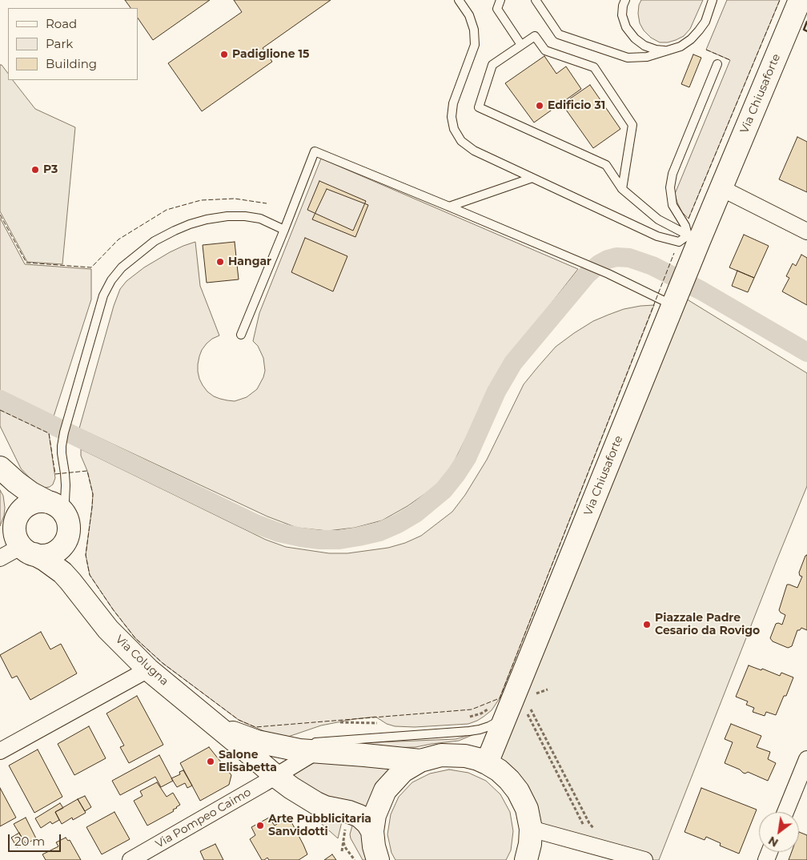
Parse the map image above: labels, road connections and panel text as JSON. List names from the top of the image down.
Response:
{
  "streets": {
    "street": ["Via Chiusaforte", "Via Colugna", "Via Pompeo Caimo"]
  },
  "crossings": [
    ["Via Colugna", "Via Pompeo Caimo"]
  ],
  "places": [
    "Padiglione 15",
    "Edificio 31",
    "P3",
    "Hangar",
    "Piazzale Padre Cesario da Rovigo",
    "Salone Elisabetta",
    "Arte Pubblicitaria Sanvidotti"
  ],
  "legend": ["Road", "Park", "Building"],
  "scale_bar": "20 m",
  "north": "bottom left"
}
